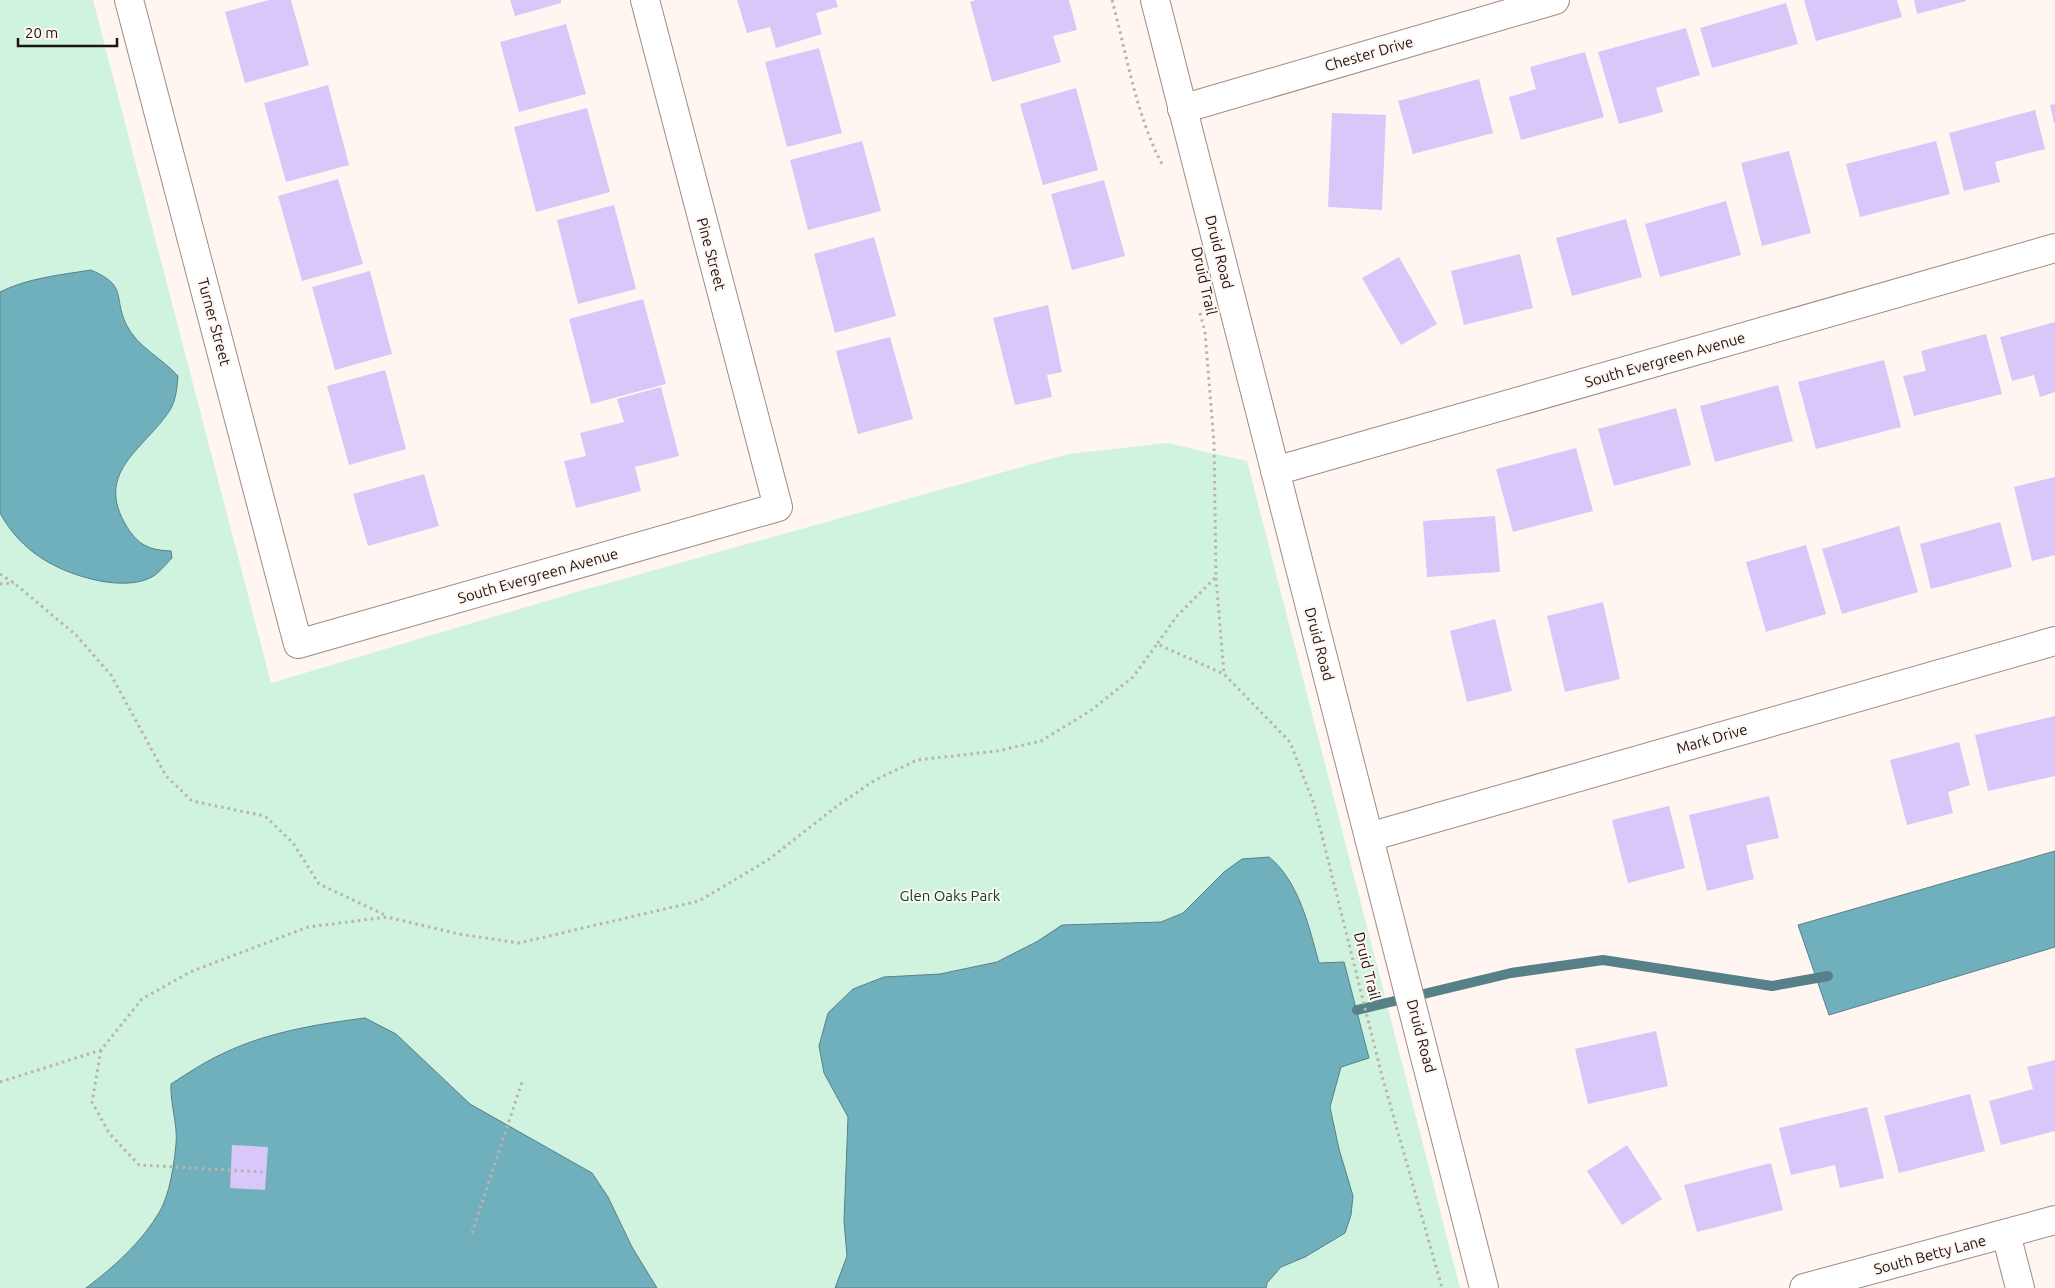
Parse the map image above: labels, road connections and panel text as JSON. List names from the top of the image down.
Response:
{
  "streets": {
    "street": [
      "Chester Drive",
      "Druid Road",
      "Pine Street",
      "Turner Street",
      "South Evergreen Avenue",
      "Mark Drive",
      "South Betty Lane"
    ],
    "path": ["Druid Trail"]
  },
  "crossings": [
    ["Chester Drive", "Druid Road"],
    ["Druid Road", "South Evergreen Avenue"],
    ["Druid Road", "Mark Drive"],
    ["Pine Street", "South Evergreen Avenue"],
    ["Turner Street", "South Evergreen Avenue"]
  ],
  "parks": ["Glen Oaks Park"],
  "scale_bar": "20 m"
}
